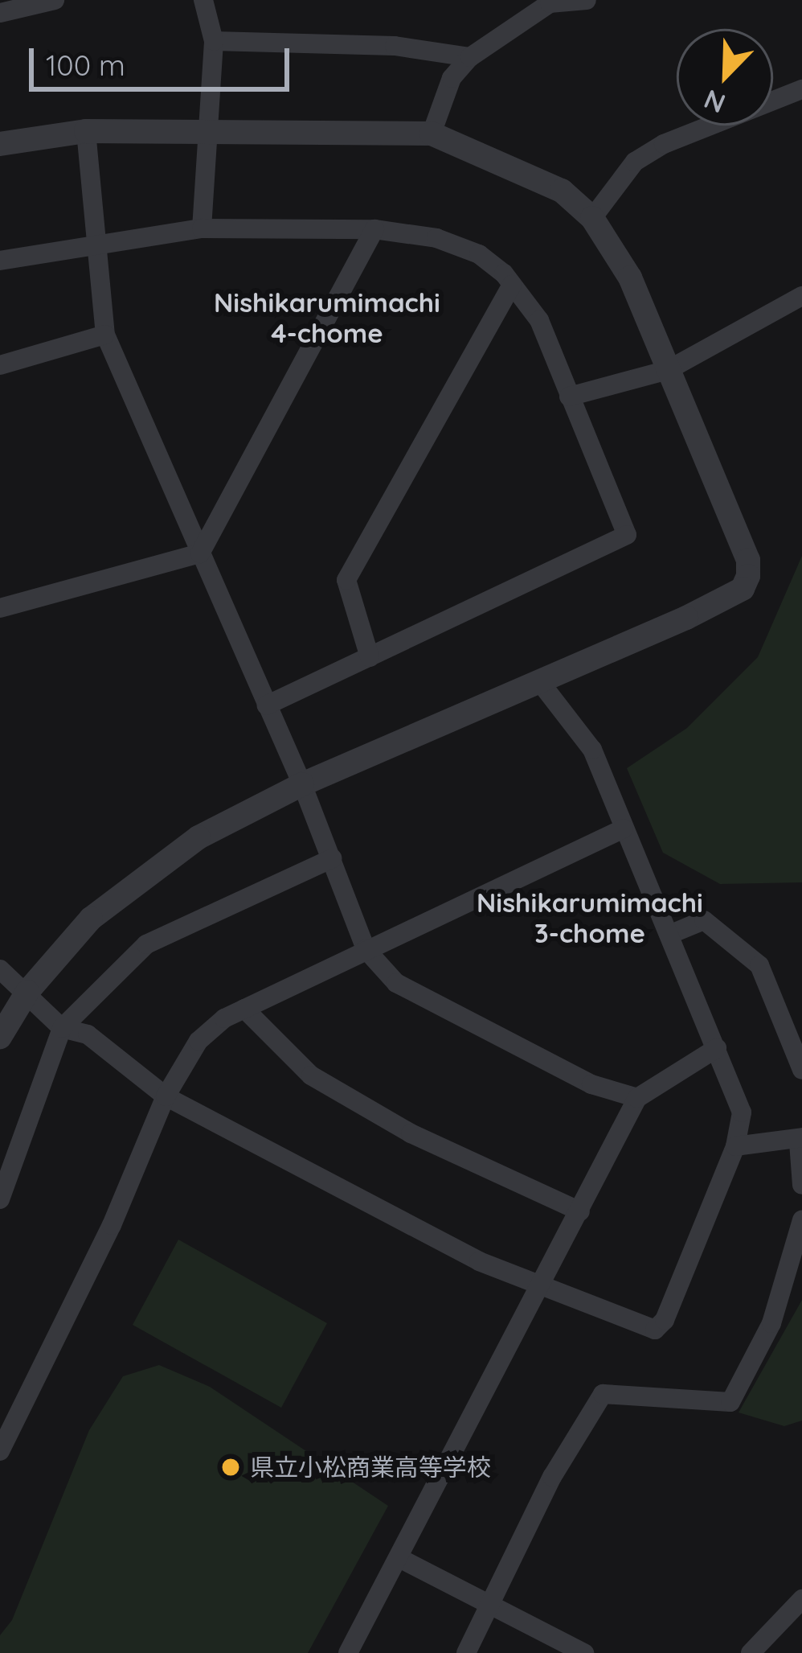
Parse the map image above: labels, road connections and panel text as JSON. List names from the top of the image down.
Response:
{
  "districts": ["Nishikarumimachi 4-chome", "Nishikarumimachi 3-chome"],
  "places": ["県立小松商業高等学校"],
  "scale_bar": "100 m",
  "north": "bottom left"
}
